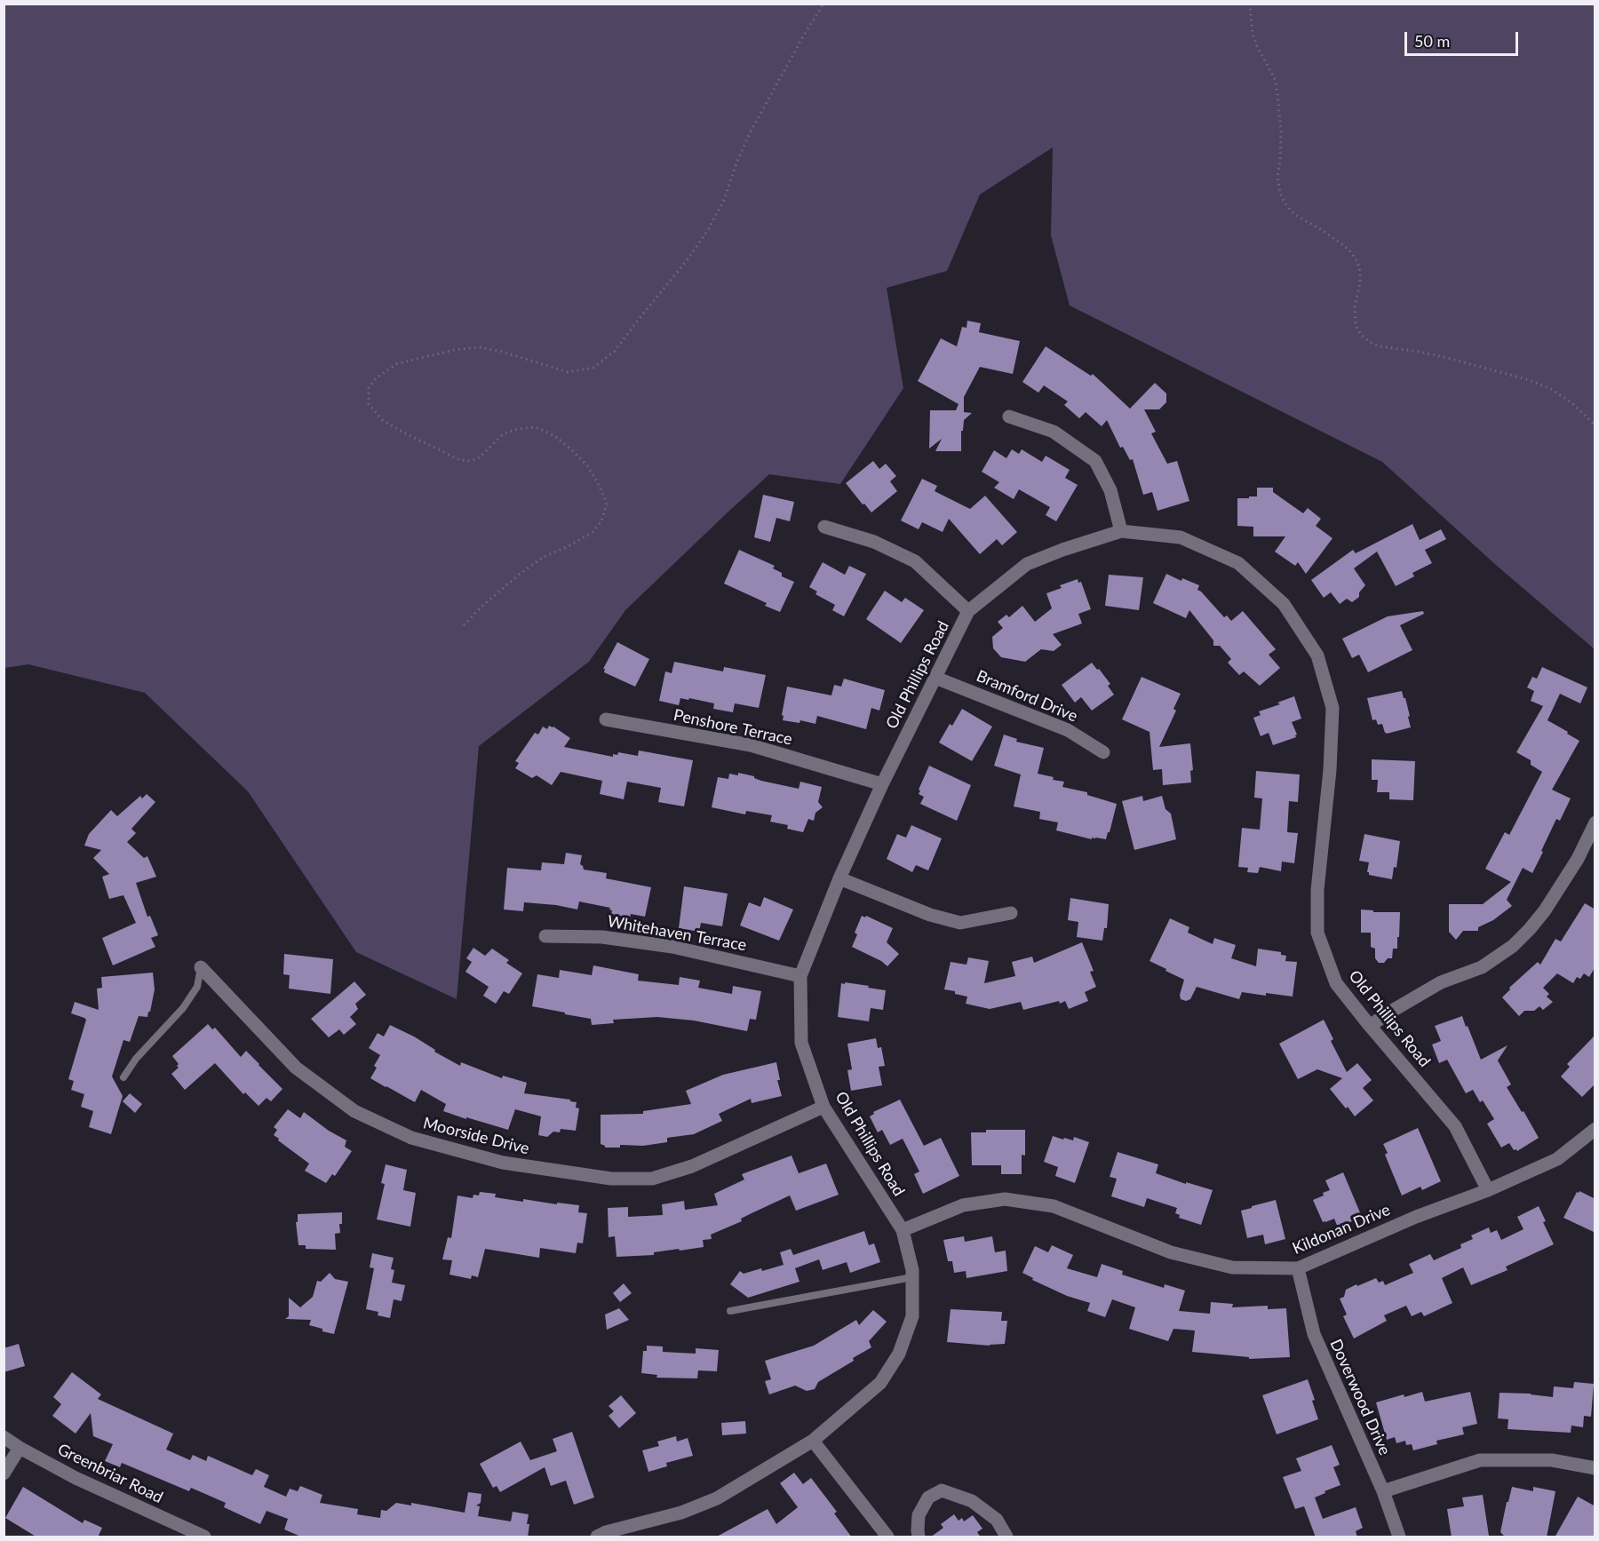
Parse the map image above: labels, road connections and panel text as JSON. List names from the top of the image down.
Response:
{
  "streets": {
    "street": [
      "Old Phillips Road",
      "Bramford Drive",
      "Penshore Terrace",
      "Whitehaven Terrace",
      "Moorside Drive",
      "Kildonan Drive",
      "Doverwood Drive",
      "Greenbriar Road"
    ]
  },
  "crossings": [
    ["Old Phillips Road", "Bramford Drive"],
    ["Old Phillips Road", "Penshore Terrace"],
    ["Old Phillips Road", "Whitehaven Terrace"],
    ["Old Phillips Road", "Moorside Drive"],
    ["Old Phillips Road", "Kildonan Drive"],
    ["Kildonan Drive", "Doverwood Drive"]
  ],
  "scale_bar": "50 m"
}
